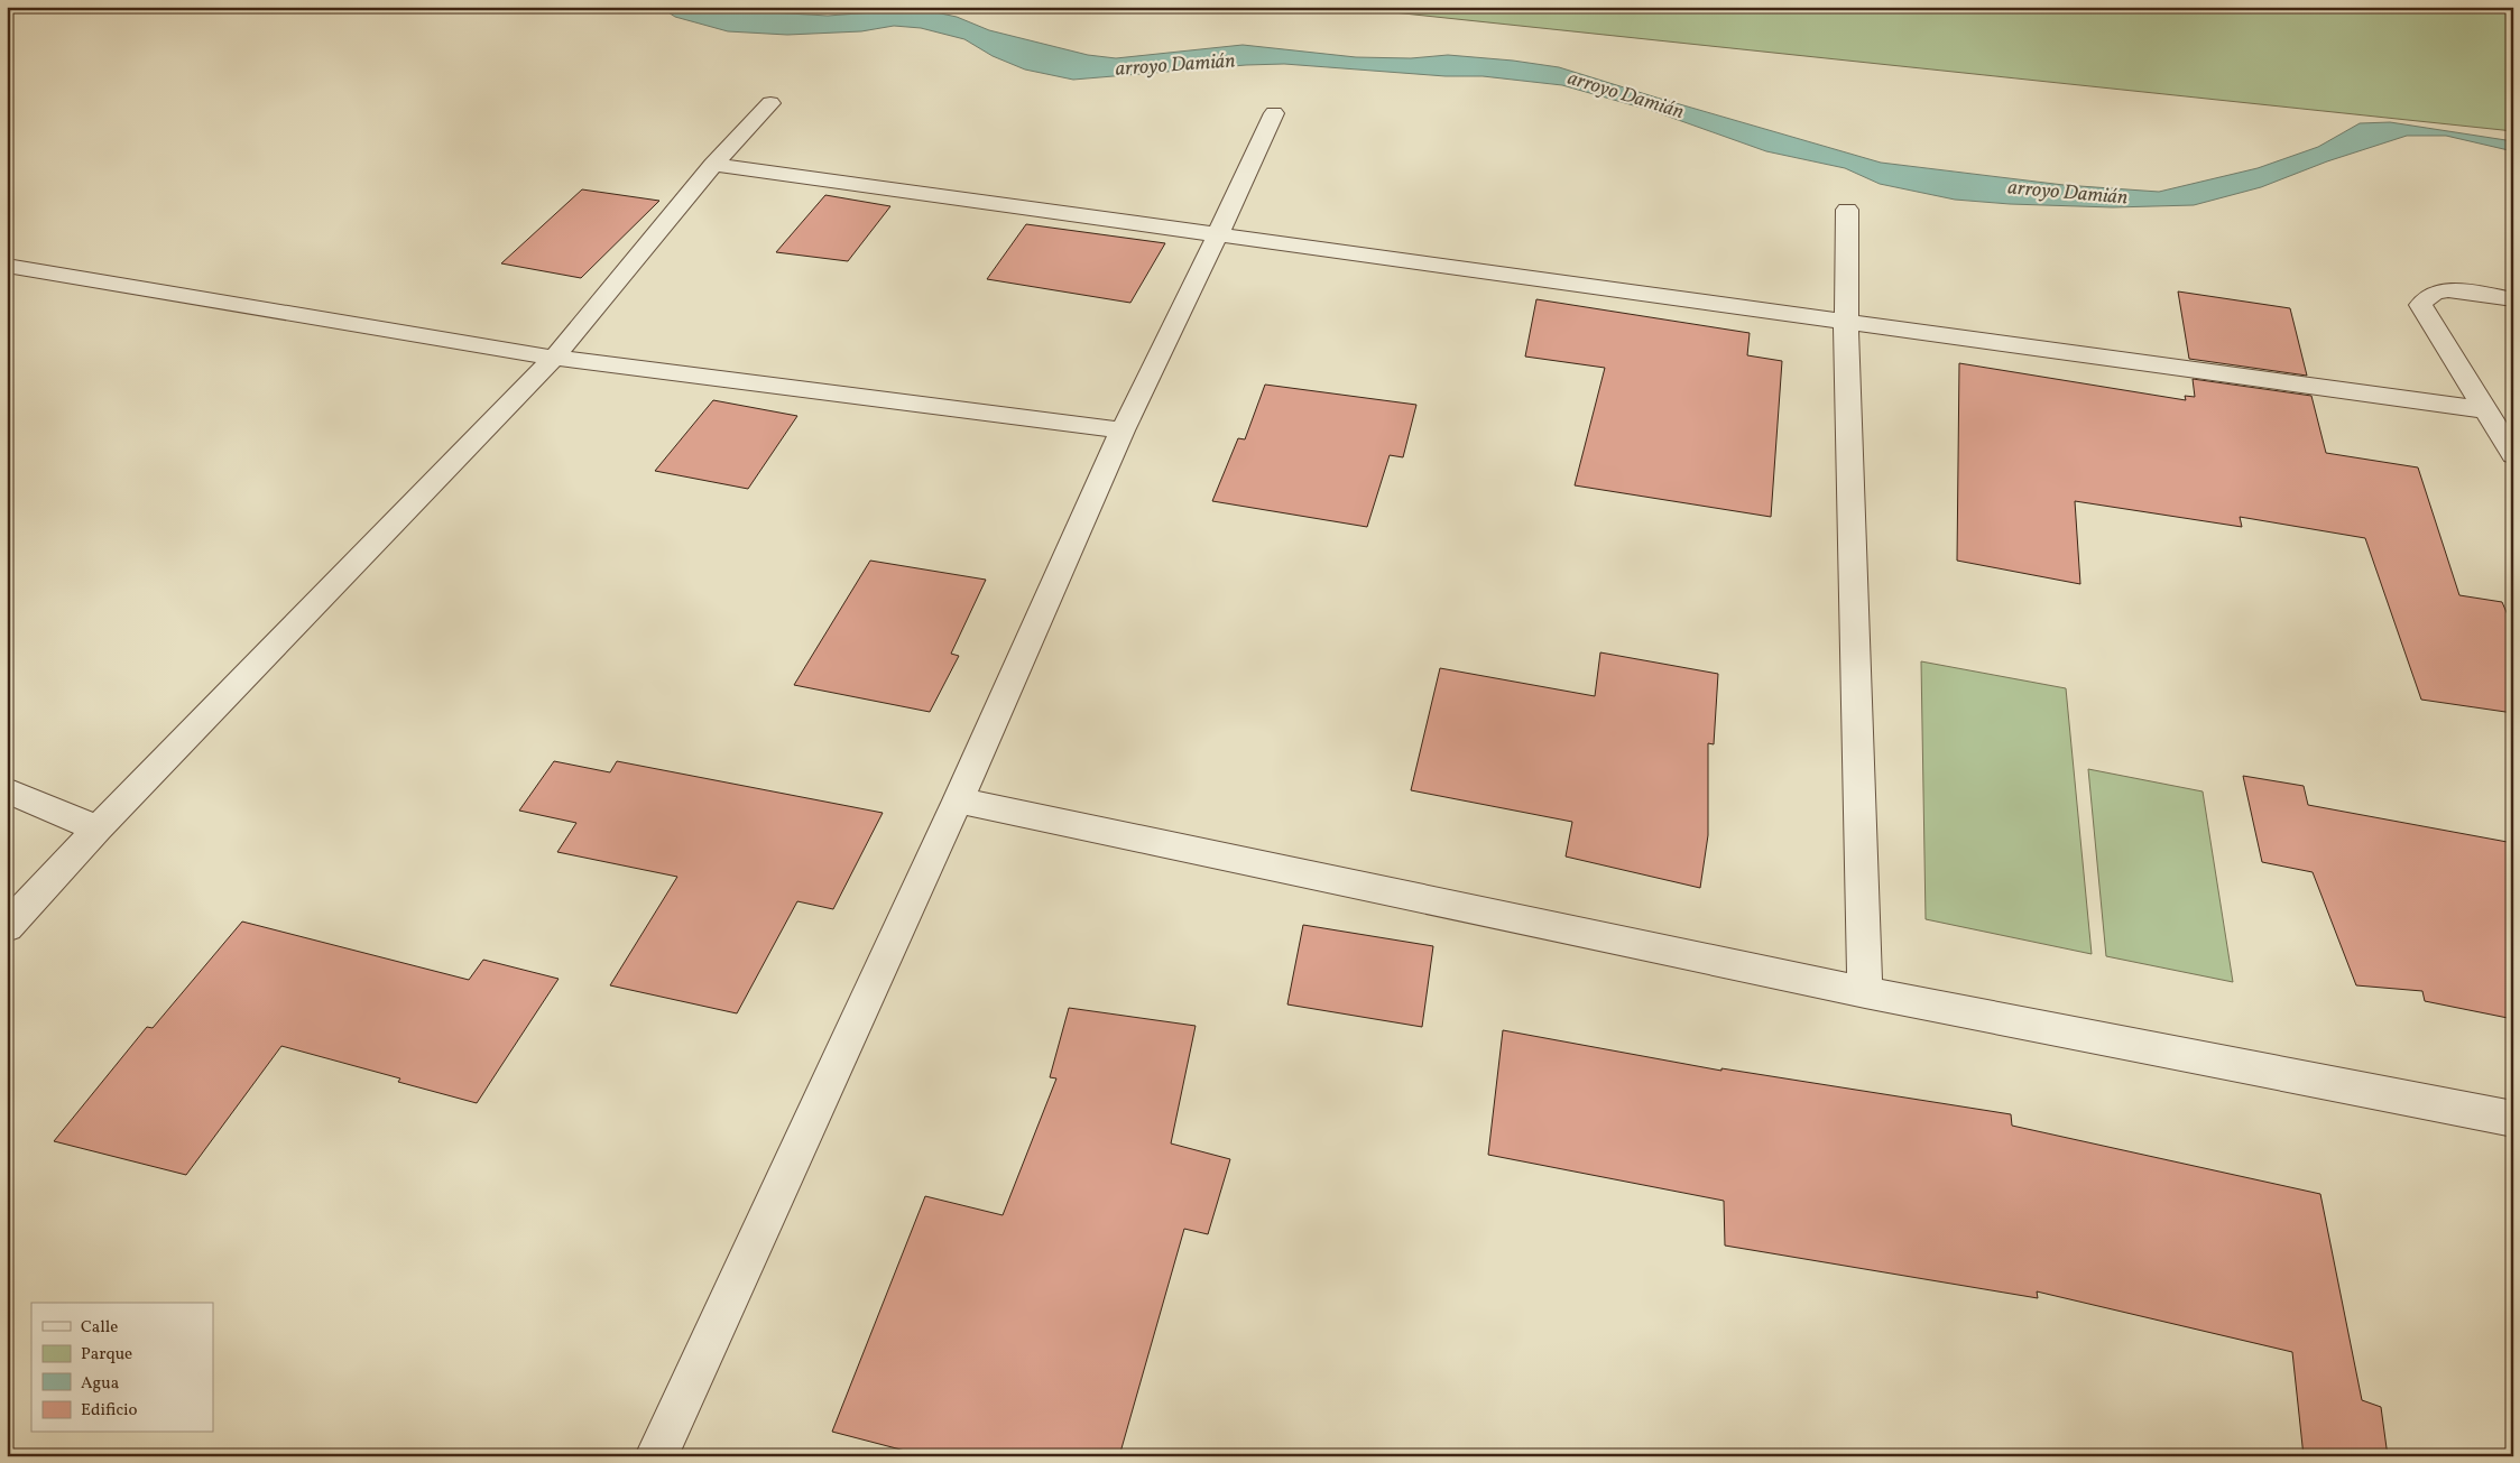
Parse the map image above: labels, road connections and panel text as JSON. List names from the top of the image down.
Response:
{
  "water": ["arroyo Damián"],
  "legend": [
    "Calle",
    "Parque",
    "Agua",
    "Edificio"
  ]
}
